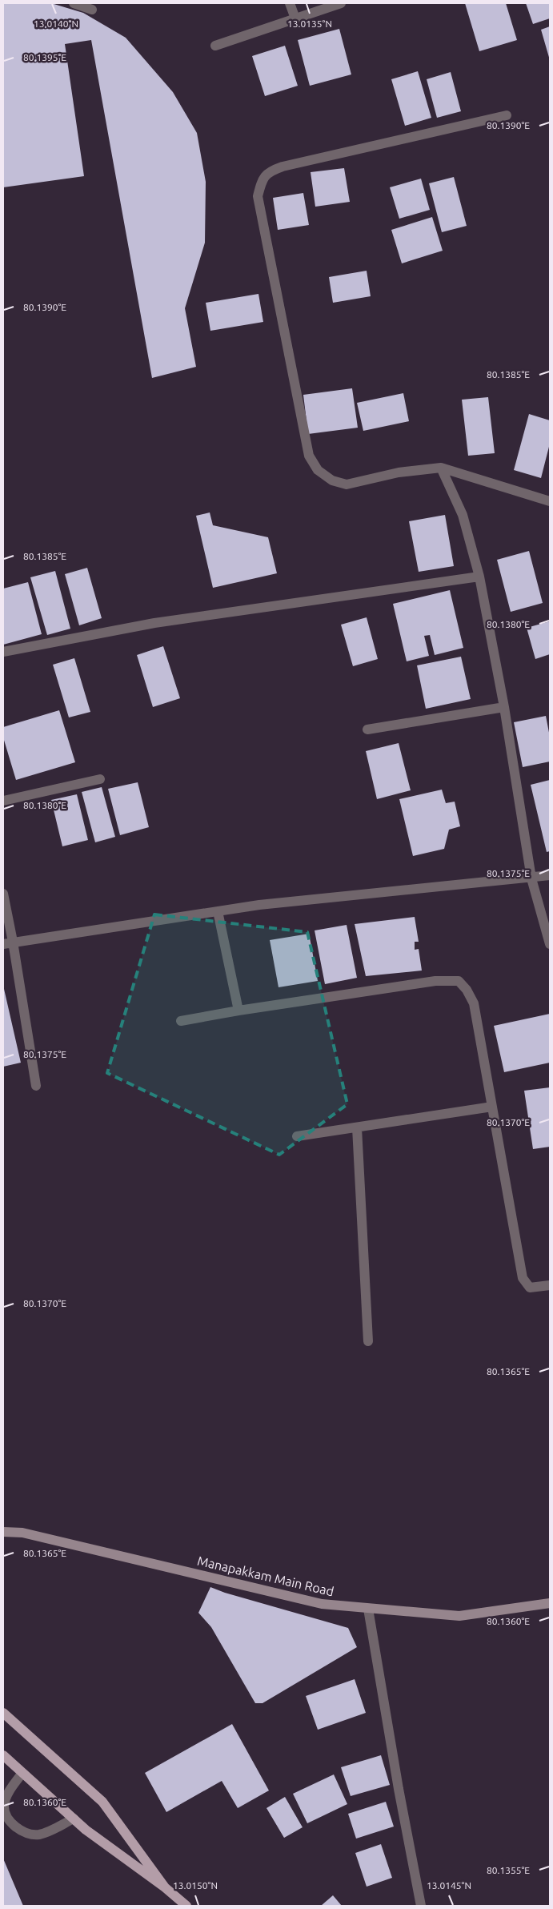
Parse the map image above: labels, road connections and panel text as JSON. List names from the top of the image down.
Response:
{
  "streets": {
    "main road": ["Manapakkam Main Road"]
  },
  "coordinates": [
    "13.0140°N",
    "13.0135°N",
    "80.1395°E",
    "80.1390°E",
    "80.1385°E",
    "80.1380°E",
    "80.1375°E",
    "80.1370°E",
    "80.1365°E",
    "80.1360°E",
    "80.1355°E",
    "13.0150°N",
    "13.0145°N"
  ]
}
